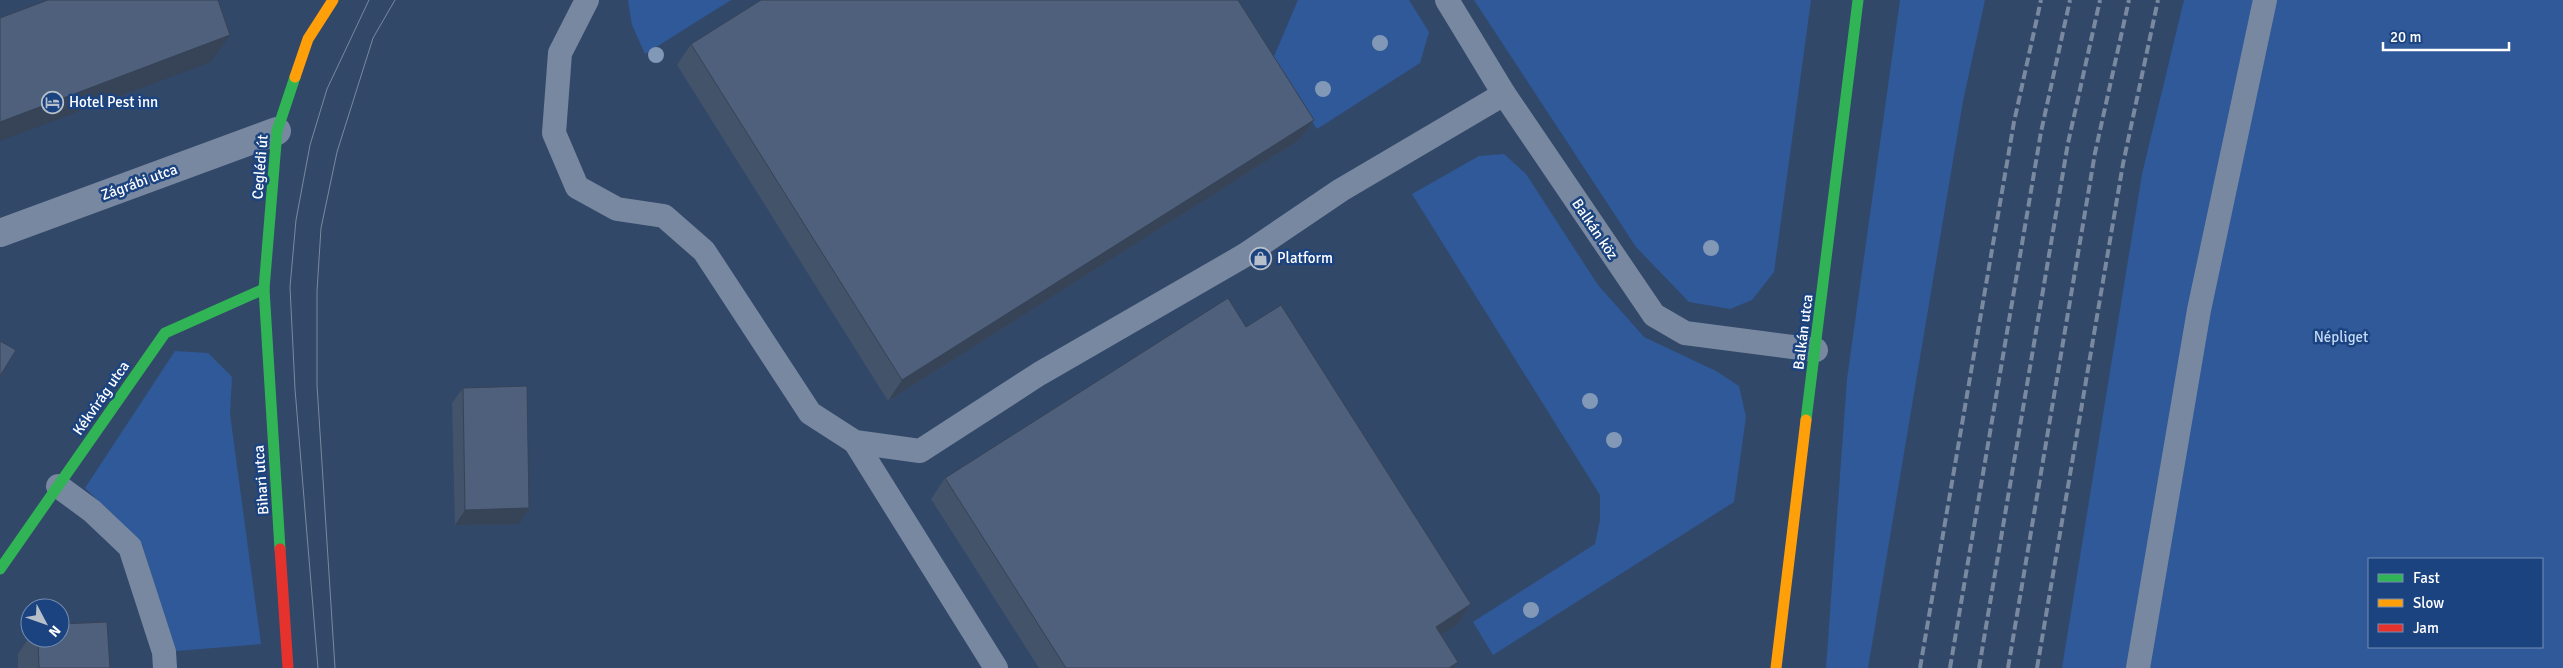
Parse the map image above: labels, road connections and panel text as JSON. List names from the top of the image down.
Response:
{
  "streets": {
    "street": [
      "Ceglédi út",
      "Zágrábi utca",
      "Balkán utca",
      "Kékvirág utca",
      "Bihari utca"
    ],
    "lane": ["Balkán köz"]
  },
  "crossings": [
    ["Ceglédi út", "Zágrábi utca"],
    ["Ceglédi út", "Kékvirág utca"],
    ["Ceglédi út", "Bihari utca"],
    ["Balkán köz", "Balkán utca"],
    ["Kékvirág utca", "Bihari utca"]
  ],
  "parks": ["Népliget"],
  "places": {
    "hotel": ["Hotel Pest inn"],
    "shop": ["Platform"]
  },
  "legend": ["Fast", "Slow", "Jam"],
  "scale_bar": "20 m",
  "north": "bottom right"
}
